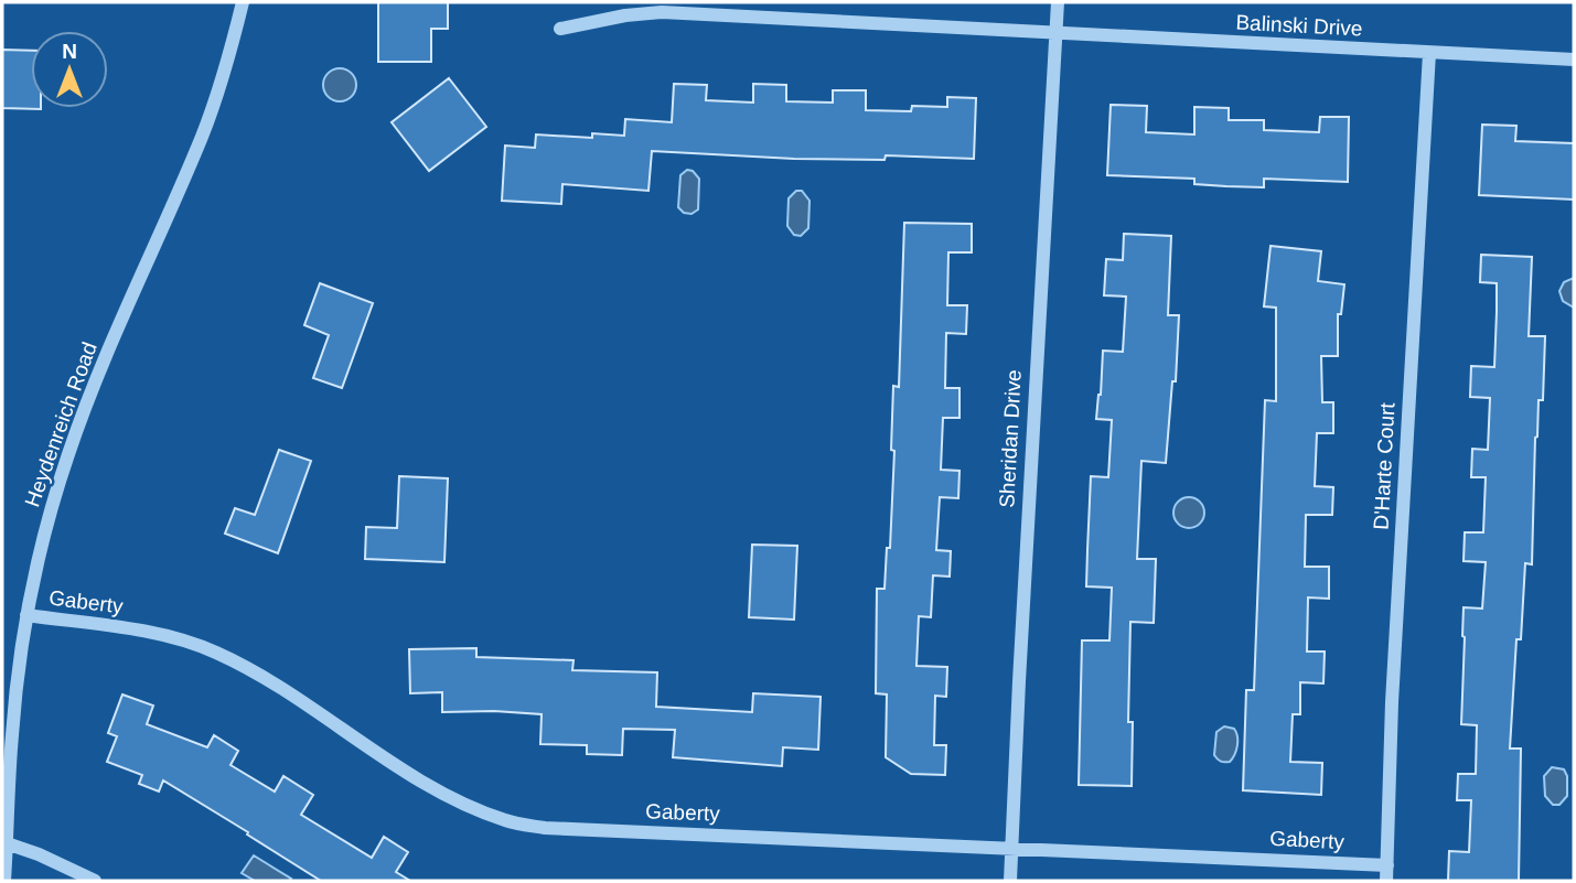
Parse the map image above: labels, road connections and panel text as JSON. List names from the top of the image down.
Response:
{
  "streets": {
    "street": [
      "Balinski Drive",
      "Heydenreich Road",
      "Sheridan Drive",
      "D'Harte Court",
      "Gaberty"
    ]
  },
  "crossings": [
    ["Balinski Drive", "Sheridan Drive"],
    ["Balinski Drive", "D'Harte Court"],
    ["Heydenreich Road", "Gaberty"],
    ["Sheridan Drive", "Gaberty"],
    ["D'Harte Court", "Gaberty"]
  ],
  "north": "top"
}
